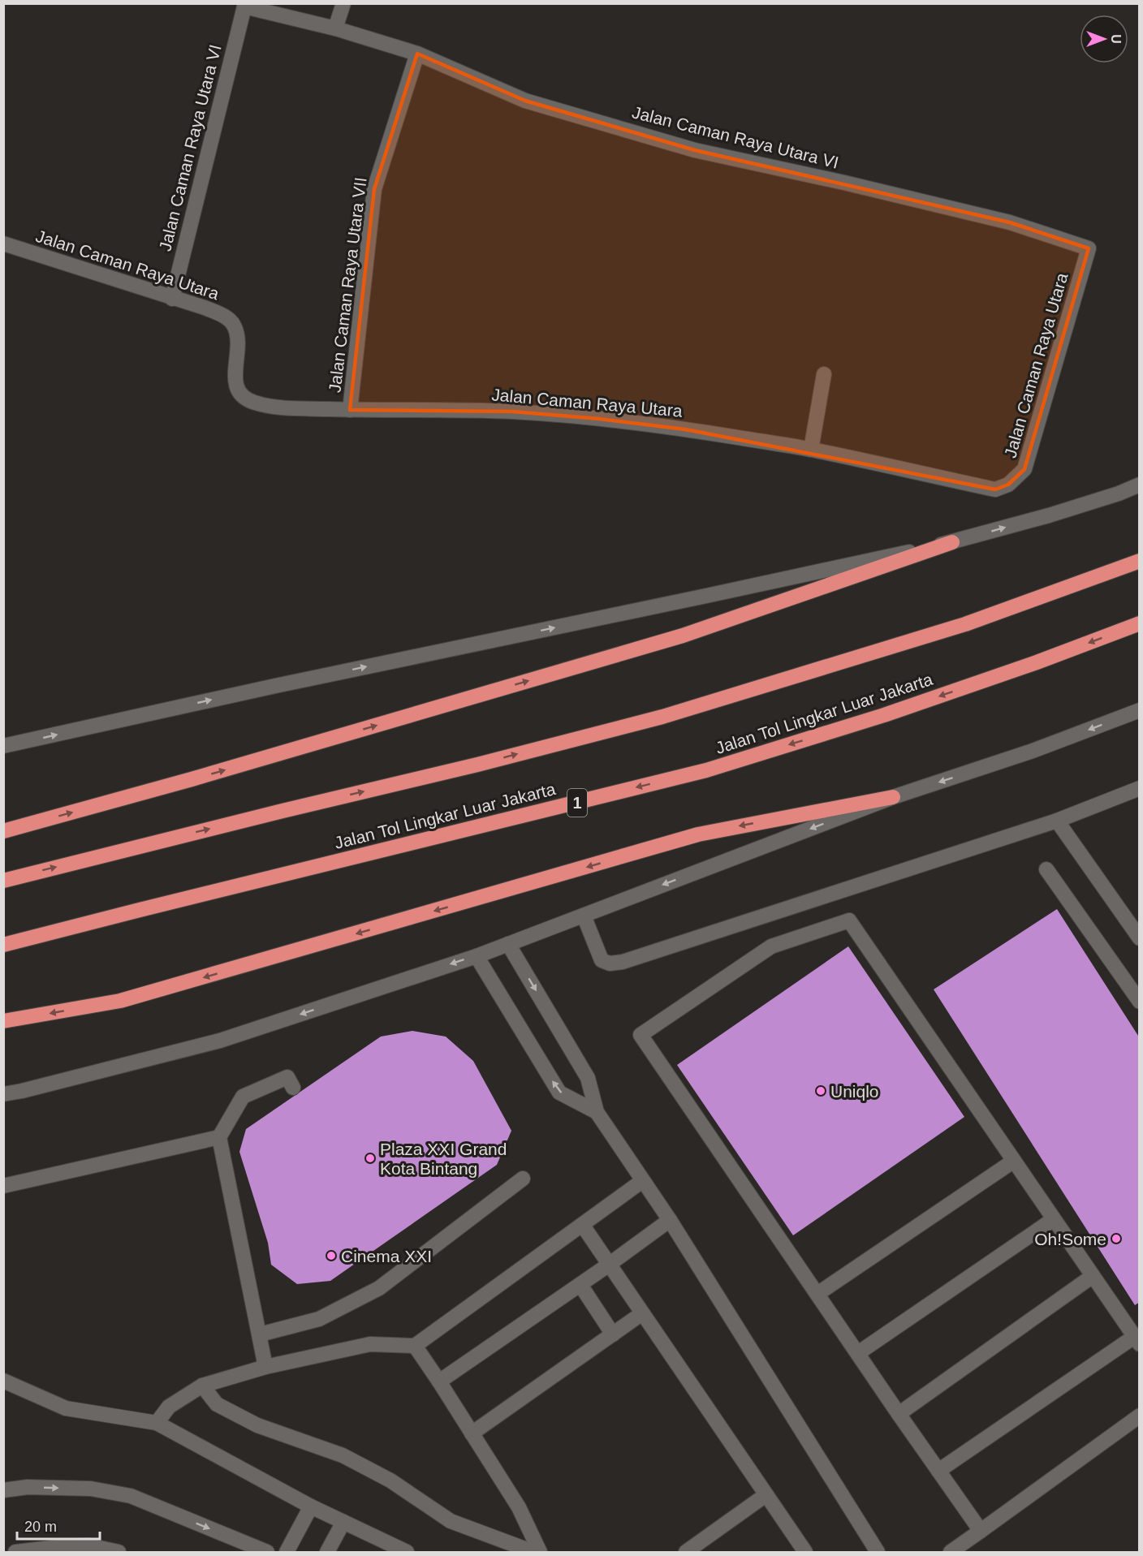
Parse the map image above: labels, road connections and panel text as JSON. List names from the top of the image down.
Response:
{
  "streets": {
    "highway": ["Jalan Tol Lingkar Luar Jakarta", "1"],
    "street": ["Jalan Caman Raya Utara VI", "Jalan Caman Raya Utara", "Jalan Caman Raya Utara VII"]
  },
  "crossings": [
    ["Jalan Caman Raya Utara VI", "Jalan Caman Raya Utara"],
    ["Jalan Caman Raya Utara VI", "Jalan Caman Raya Utara VII"],
    ["Jalan Caman Raya Utara", "Jalan Caman Raya Utara VII"]
  ],
  "places": [
    "Uniqlo",
    "Plaza XXI Grand Kota Bintang",
    "Oh!Some",
    "Cinema XXI"
  ],
  "scale_bar": "20 m",
  "north": "right"
}
